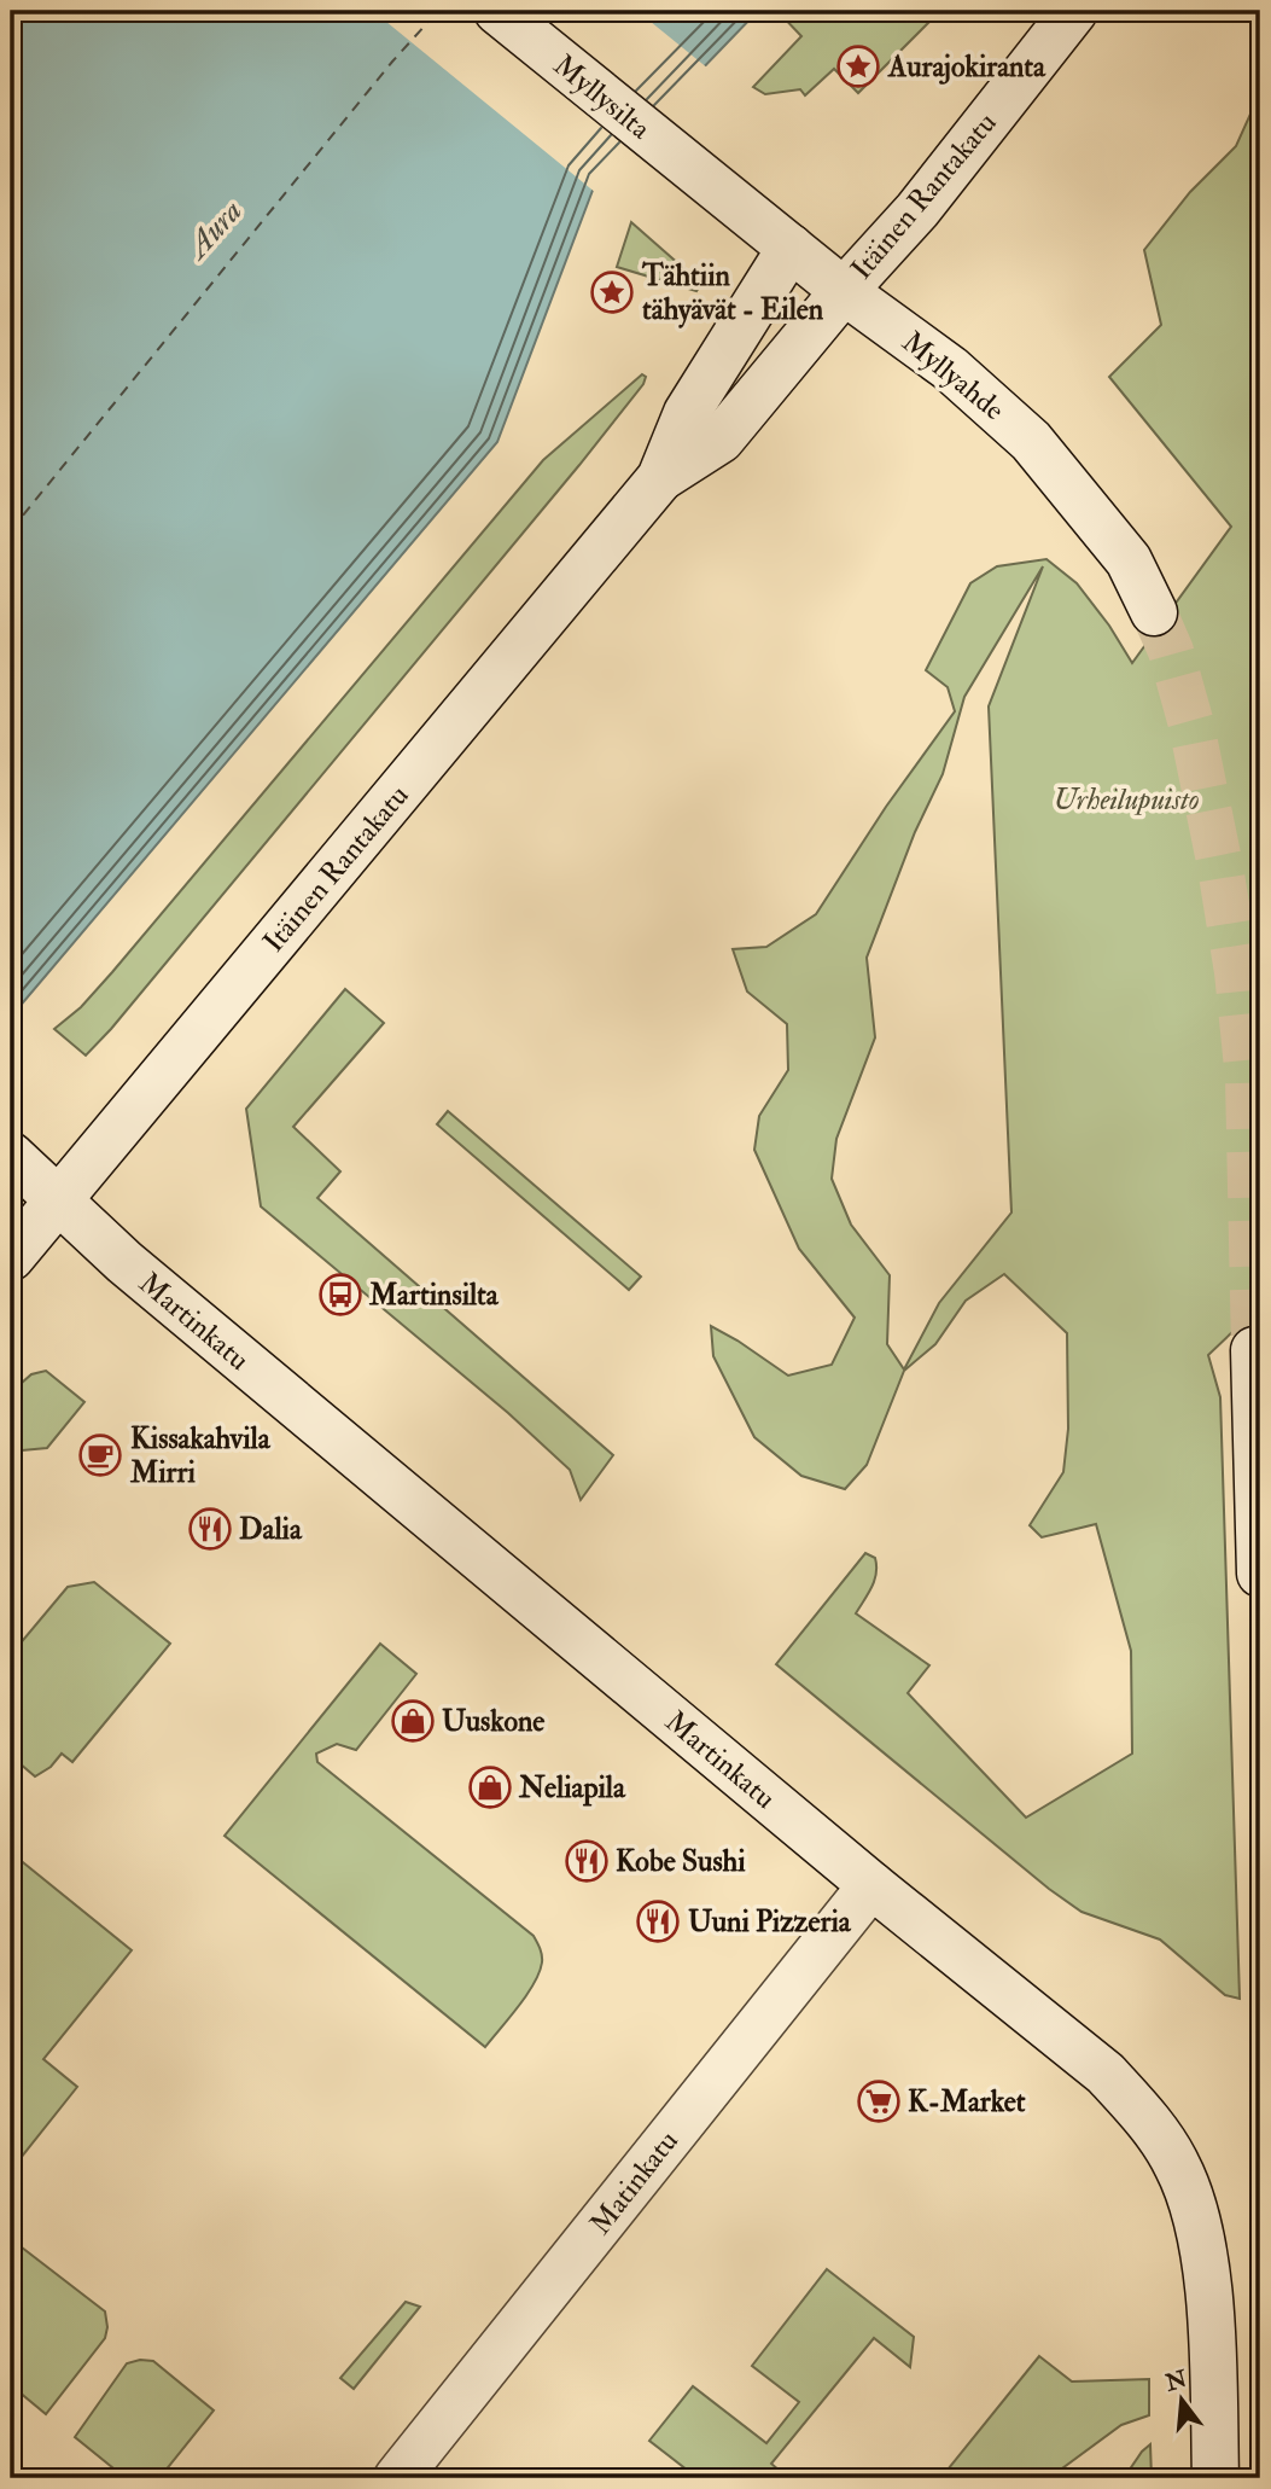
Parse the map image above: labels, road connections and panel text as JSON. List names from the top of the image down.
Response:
{
  "streets": {
    "main road": [
      "Myllysilta",
      "Itäinen Rantakatu",
      "Myllyahde",
      "Martinkatu",
      "Matinkatu"
    ]
  },
  "crossings": [
    ["Myllysilta", "Myllyahde"],
    ["Itäinen Rantakatu", "Myllyahde"],
    ["Itäinen Rantakatu", "Martinkatu"],
    ["Martinkatu", "Matinkatu"]
  ],
  "water": ["Aura"],
  "parks": ["Urheilupuisto"],
  "places": {
    "place": ["Aurajokiranta", "Tähtiin tähyävät - Eilen"],
    "bus stop": ["Martinsilta"],
    "cafe": ["Kissakahvila Mirri"],
    "restaurant": ["Dalia", "Kobe Sushi", "Uuni Pizzeria"],
    "shop": ["Uuskone", "Neliapila"],
    "supermarket": ["K-Market"]
  },
  "north": "top"
}
